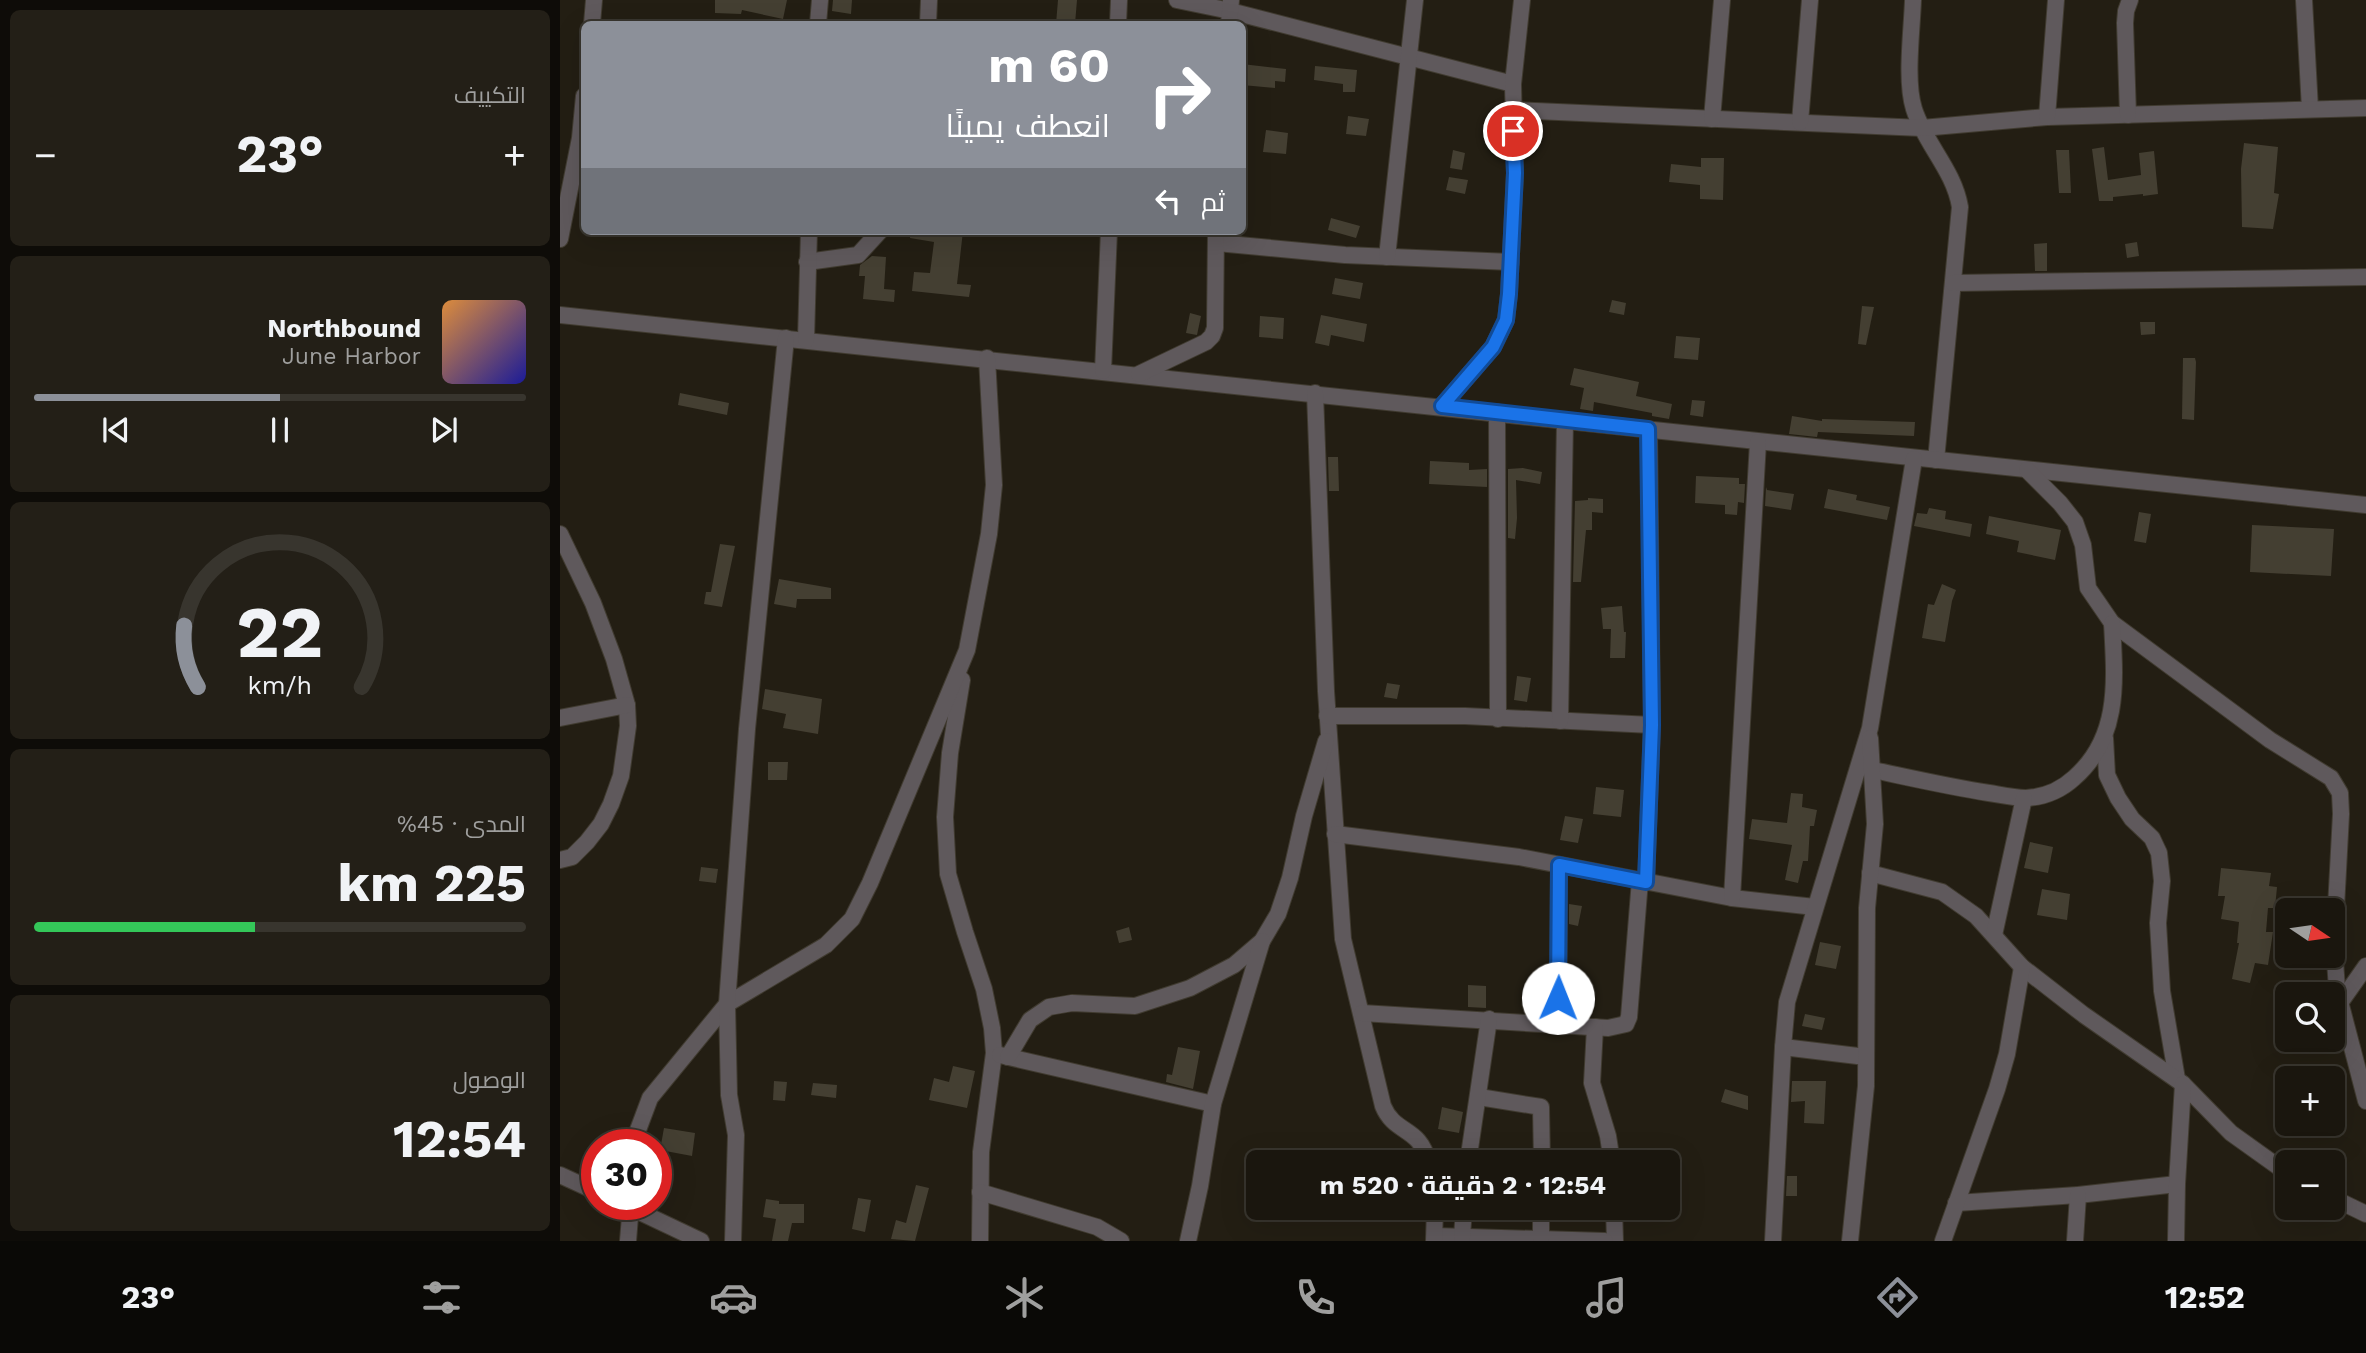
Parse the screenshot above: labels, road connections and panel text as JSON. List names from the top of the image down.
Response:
{
  "north": "right",
  "page": {
    "tile": [
      "التكييف",
      ["المدى · 45%", "225 km"],
      ["الوصول", "12:54"]
    ],
    "turn": ["60 m", "انعطف يمينًا"],
    "heat": ["−", "23°", "+"],
    "then": "ثم",
    "song": ["Northbound", "June Harbor"],
    "map_buttons": ["+", "−"],
    "limit": "30",
    "trip": "12:54 · 2 دقيقة · 520 m",
    "tabs": ["12:52", "23°"],
    "gauge": ["22", "km/h"]
  }
}
